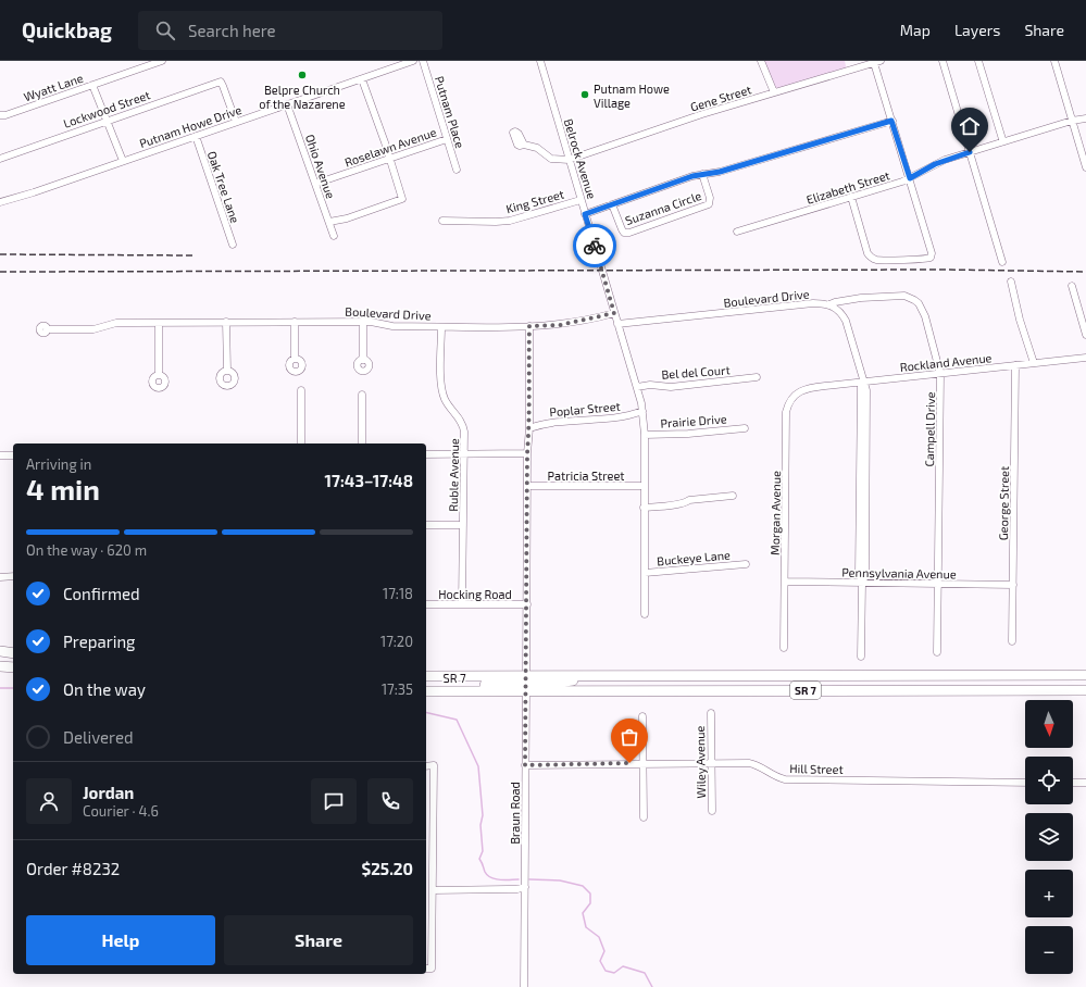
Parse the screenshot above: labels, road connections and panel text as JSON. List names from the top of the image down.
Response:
{
  "streets": {
    "highway": ["SR 7"],
    "street": [
      "Wyatt Lane",
      "Gene Street",
      "Lockwood Street",
      "Putnam Place",
      "Putnam Howe Drive",
      "Roselawn Avenue",
      "Belrock Avenue",
      "Ohio Avenue",
      "Oak Tree Lane",
      "Elizabeth Street",
      "King Street",
      "Suzanna Circle",
      "Boulevard Drive",
      "Rockland Avenue",
      "Bel del Court",
      "Poplar Street",
      "Prairie Drive",
      "Campell Drive",
      "Ruble Avenue",
      "Patricia Street",
      "George Street",
      "Morgan Avenue",
      "Buckeye Lane",
      "Pennsylvania Avenue",
      "Hocking Road",
      "Wiley Avenue",
      "Hill Street",
      "Braun Road"
    ]
  },
  "crossings": [
    ["Gene Street", "Belrock Avenue"],
    ["Lockwood Street", "Putnam Howe Drive"],
    ["Putnam Place", "Roselawn Avenue"],
    ["Putnam Howe Drive", "Ohio Avenue"],
    ["Putnam Howe Drive", "Oak Tree Lane"],
    ["Roselawn Avenue", "Ohio Avenue"],
    ["Belrock Avenue", "King Street"],
    ["Belrock Avenue", "Boulevard Drive"],
    ["Boulevard Drive", "Campell Drive"],
    ["Boulevard Drive", "Ruble Avenue"],
    ["Boulevard Drive", "Braun Road"],
    ["Rockland Avenue", "Campell Drive"],
    ["Rockland Avenue", "George Street"],
    ["Rockland Avenue", "Morgan Avenue"],
    ["Poplar Street", "Braun Road"],
    ["Campell Drive", "Pennsylvania Avenue"],
    ["Ruble Avenue", "Hocking Road"],
    ["Patricia Street", "Braun Road"],
    ["George Street", "Pennsylvania Avenue"],
    ["Morgan Avenue", "Pennsylvania Avenue"],
    ["Hocking Road", "Braun Road"],
    ["SR 7", "Braun Road"],
    ["Wiley Avenue", "Hill Street"],
    ["Hill Street", "Braun Road"]
  ],
  "places": ["Belpre Church of the Nazarene", "Putnam Howe Village"],
  "north": "bottom",
  "page": {
    "header": "Quickbag",
    "search": "Search here",
    "nav": ["Map", "Layers", "Share"],
    "heading": ["4 min", "Arriving in", "17:43–17:48"],
    "panel": [
      "Jordan",
      "Courier · 4.6",
      "Order #8232",
      "$25.20"
    ],
    "bar": "On the way · 620 m",
    "list": [
      ["Confirmed", "17:18"],
      ["Preparing", "17:20"],
      ["On the way", "17:35"],
      "Delivered"
    ],
    "map_buttons": ["+", "−"],
    "buttons": ["Help", "Share"]
  }
}
